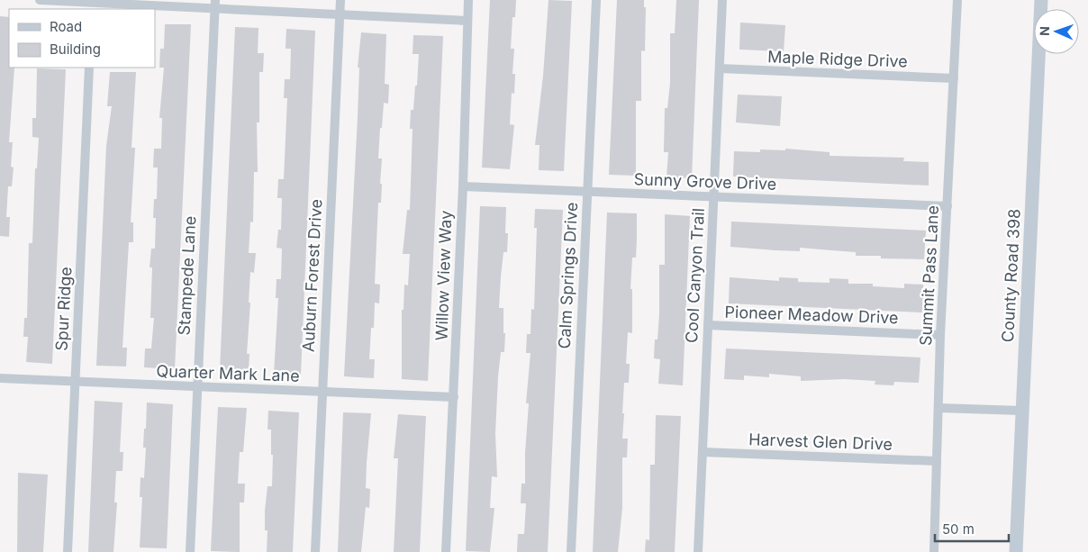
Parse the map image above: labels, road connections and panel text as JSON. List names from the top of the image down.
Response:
{
  "streets": {
    "street": [
      "Maple Ridge Drive",
      "Sunny Grove Drive",
      "Stampede Lane",
      "Auburn Forest Drive",
      "Willow View Way",
      "Calm Springs Drive",
      "Cool Canyon Trail",
      "Summit Pass Lane",
      "County Road 398",
      "Spur Ridge",
      "Pioneer Meadow Drive",
      "Quarter Mark Lane",
      "Harvest Glen Drive"
    ]
  },
  "crossings": [
    ["Maple Ridge Drive", "Cool Canyon Trail"],
    ["Maple Ridge Drive", "Summit Pass Lane"],
    ["Sunny Grove Drive", "Willow View Way"],
    ["Sunny Grove Drive", "Calm Springs Drive"],
    ["Sunny Grove Drive", "Cool Canyon Trail"],
    ["Sunny Grove Drive", "Summit Pass Lane"],
    ["Stampede Lane", "Quarter Mark Lane"],
    ["Auburn Forest Drive", "Quarter Mark Lane"],
    ["Willow View Way", "Quarter Mark Lane"],
    ["Cool Canyon Trail", "Pioneer Meadow Drive"],
    ["Cool Canyon Trail", "Harvest Glen Drive"],
    ["Summit Pass Lane", "Pioneer Meadow Drive"],
    ["Summit Pass Lane", "Harvest Glen Drive"],
    ["Spur Ridge", "Quarter Mark Lane"]
  ],
  "legend": ["Road", "Building"],
  "scale_bar": "50 m",
  "north": "left"
}
